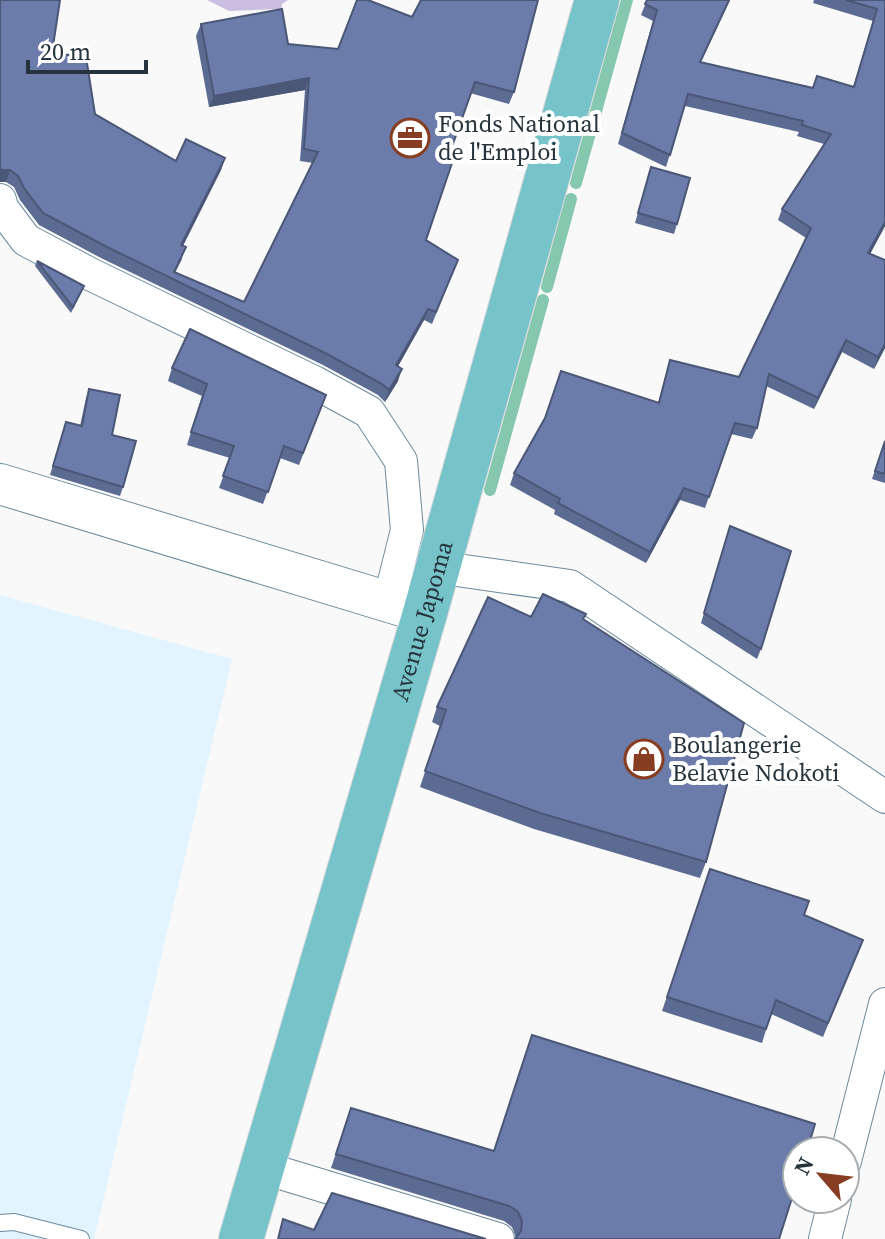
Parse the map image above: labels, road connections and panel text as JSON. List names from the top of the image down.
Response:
{
  "streets": {
    "main road": ["Avenue Japoma"]
  },
  "places": {
    "office": ["Fonds National de l'Emploi"],
    "shop": ["Boulangerie Belavie Ndokoti"]
  },
  "scale_bar": "20 m",
  "north": "top left"
}
